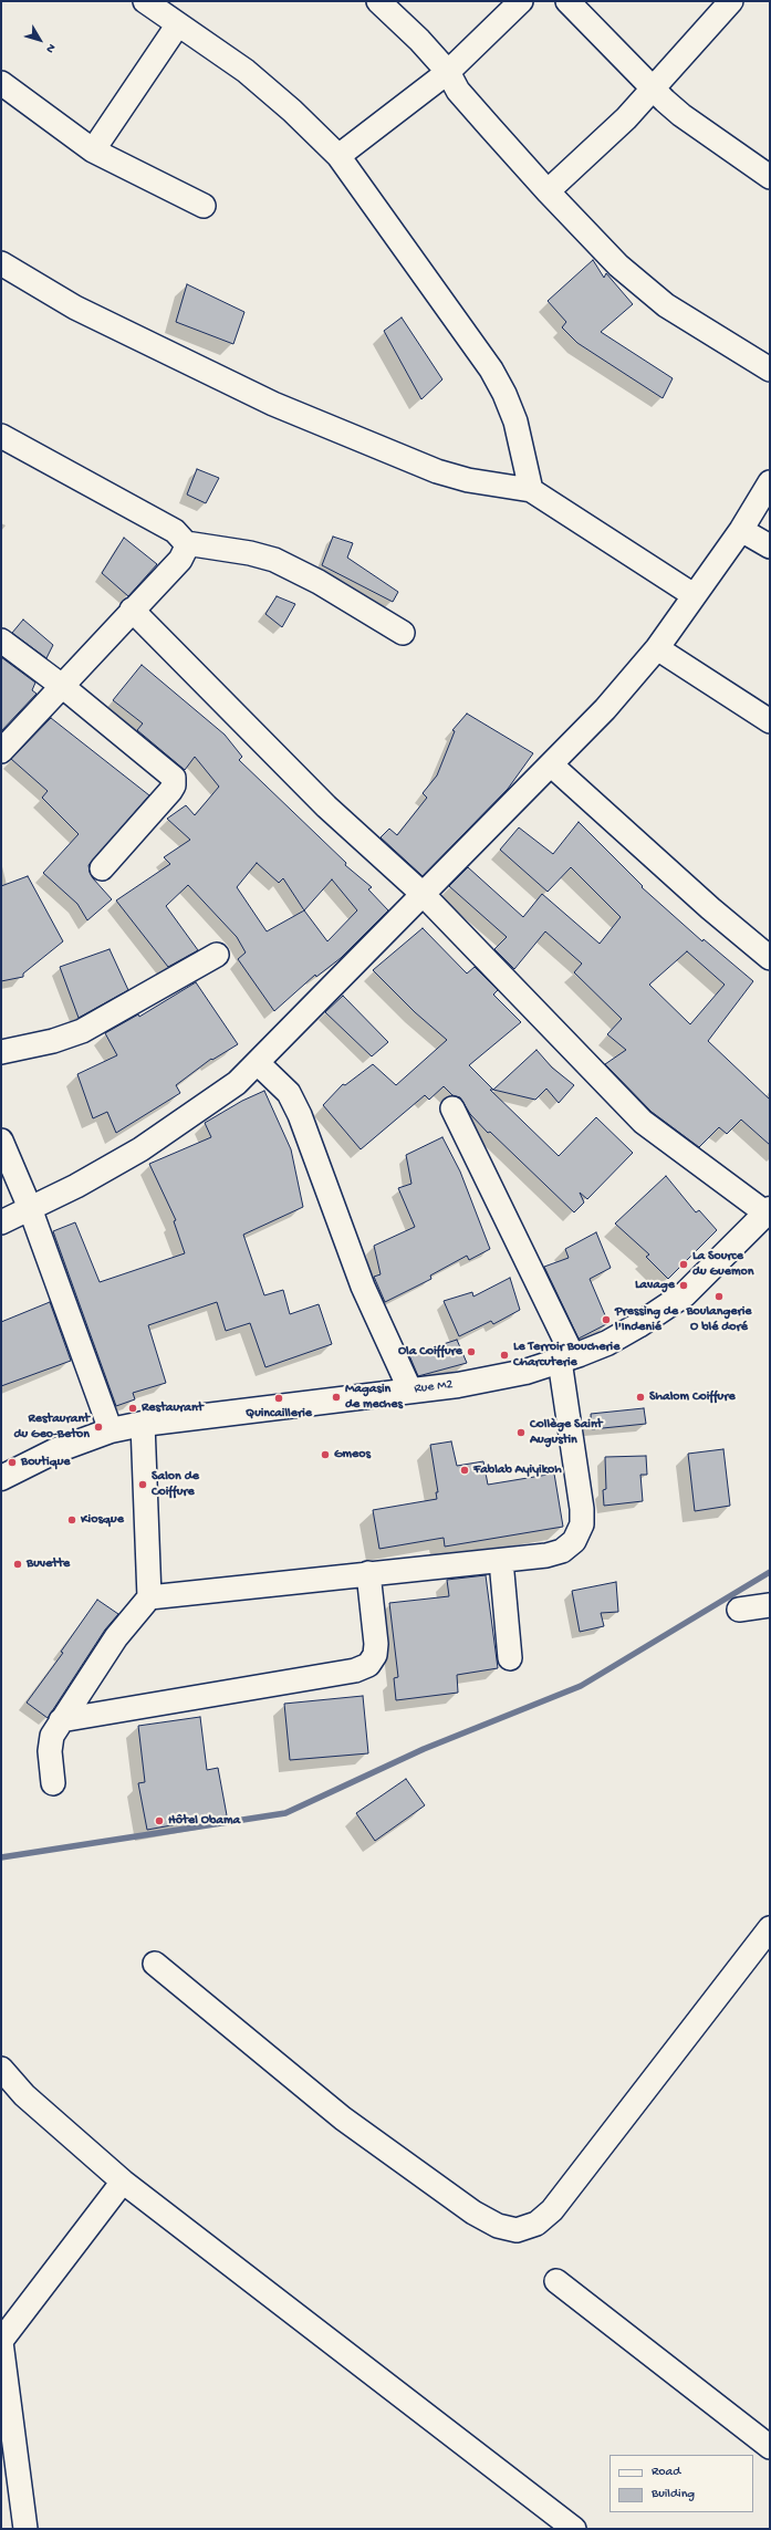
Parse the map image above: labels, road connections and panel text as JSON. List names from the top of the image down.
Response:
{
  "streets": {
    "street": ["Rue M2"]
  },
  "places": [
    "La Source du Guemon",
    "Lavage",
    "Boulangerie O blé doré",
    "Pressing de l'Indenié",
    "Ola Coiffure",
    "Le Terroir Boucherie Charcuterie",
    "Magasin de meches",
    "Shalom Coiffure",
    "Quincaillerie",
    "Restaurant",
    "Restaurant du Geo-Beton",
    "Collège Saint Augustin",
    "Gmeos",
    "Boutique",
    "Fablab Ayiyikoh",
    "Salon de Coiffure",
    "Kiosque",
    "Buvette",
    "Hôtel Obama"
  ],
  "legend": ["Road", "Building"],
  "north": "bottom right"
}
